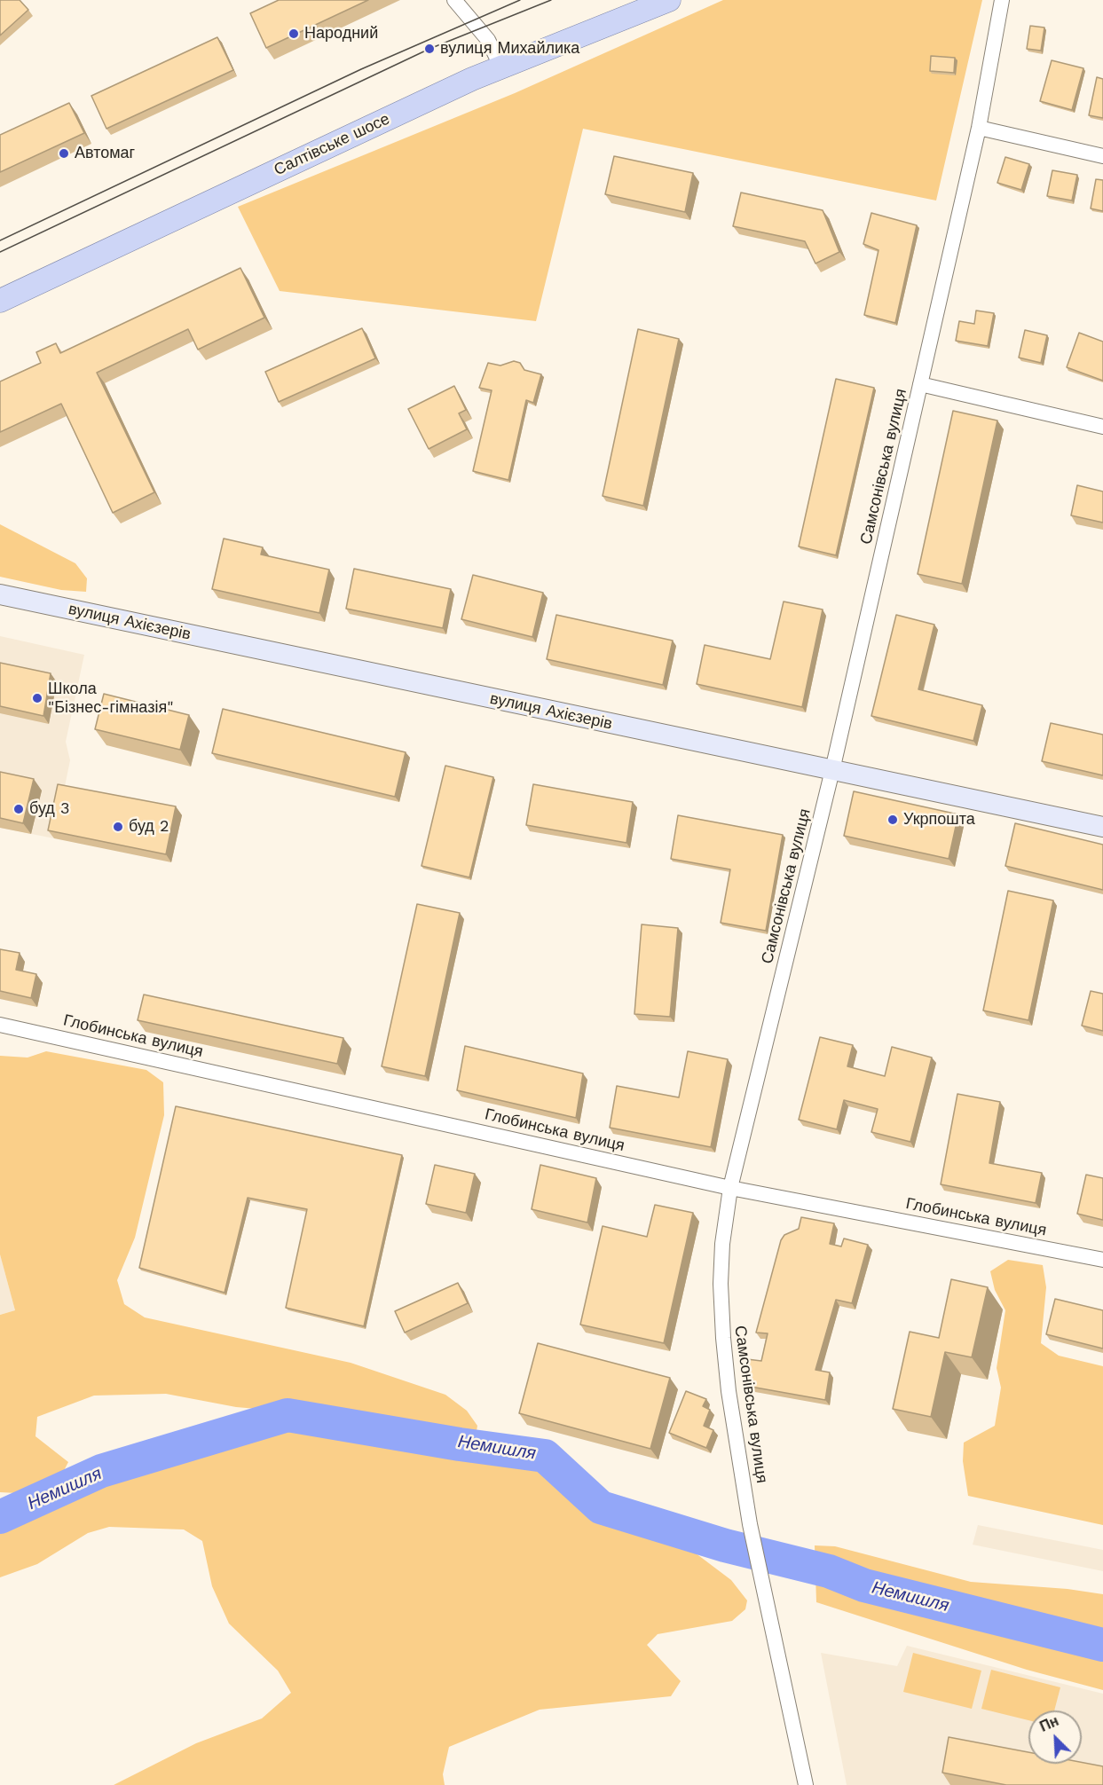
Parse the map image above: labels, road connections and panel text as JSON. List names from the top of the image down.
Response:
{
  "streets": {
    "main road": ["Салтівське шосе", "вулиця Ахієзерів"],
    "street": ["Самсонівська вулиця", "Глобинська вулиця"]
  },
  "crossings": [
    ["Самсонівська вулиця", "вулиця Ахієзерів"],
    ["Самсонівська вулиця", "Глобинська вулиця"]
  ],
  "water": ["Немишля"],
  "places": [
    "Народний",
    "вулиця Михайлика",
    "Автомаг",
    "Школа \"Бізнес-гімназія\"",
    "буд 3",
    "Укрпошта",
    "буд 2"
  ],
  "north": "top left"
}
